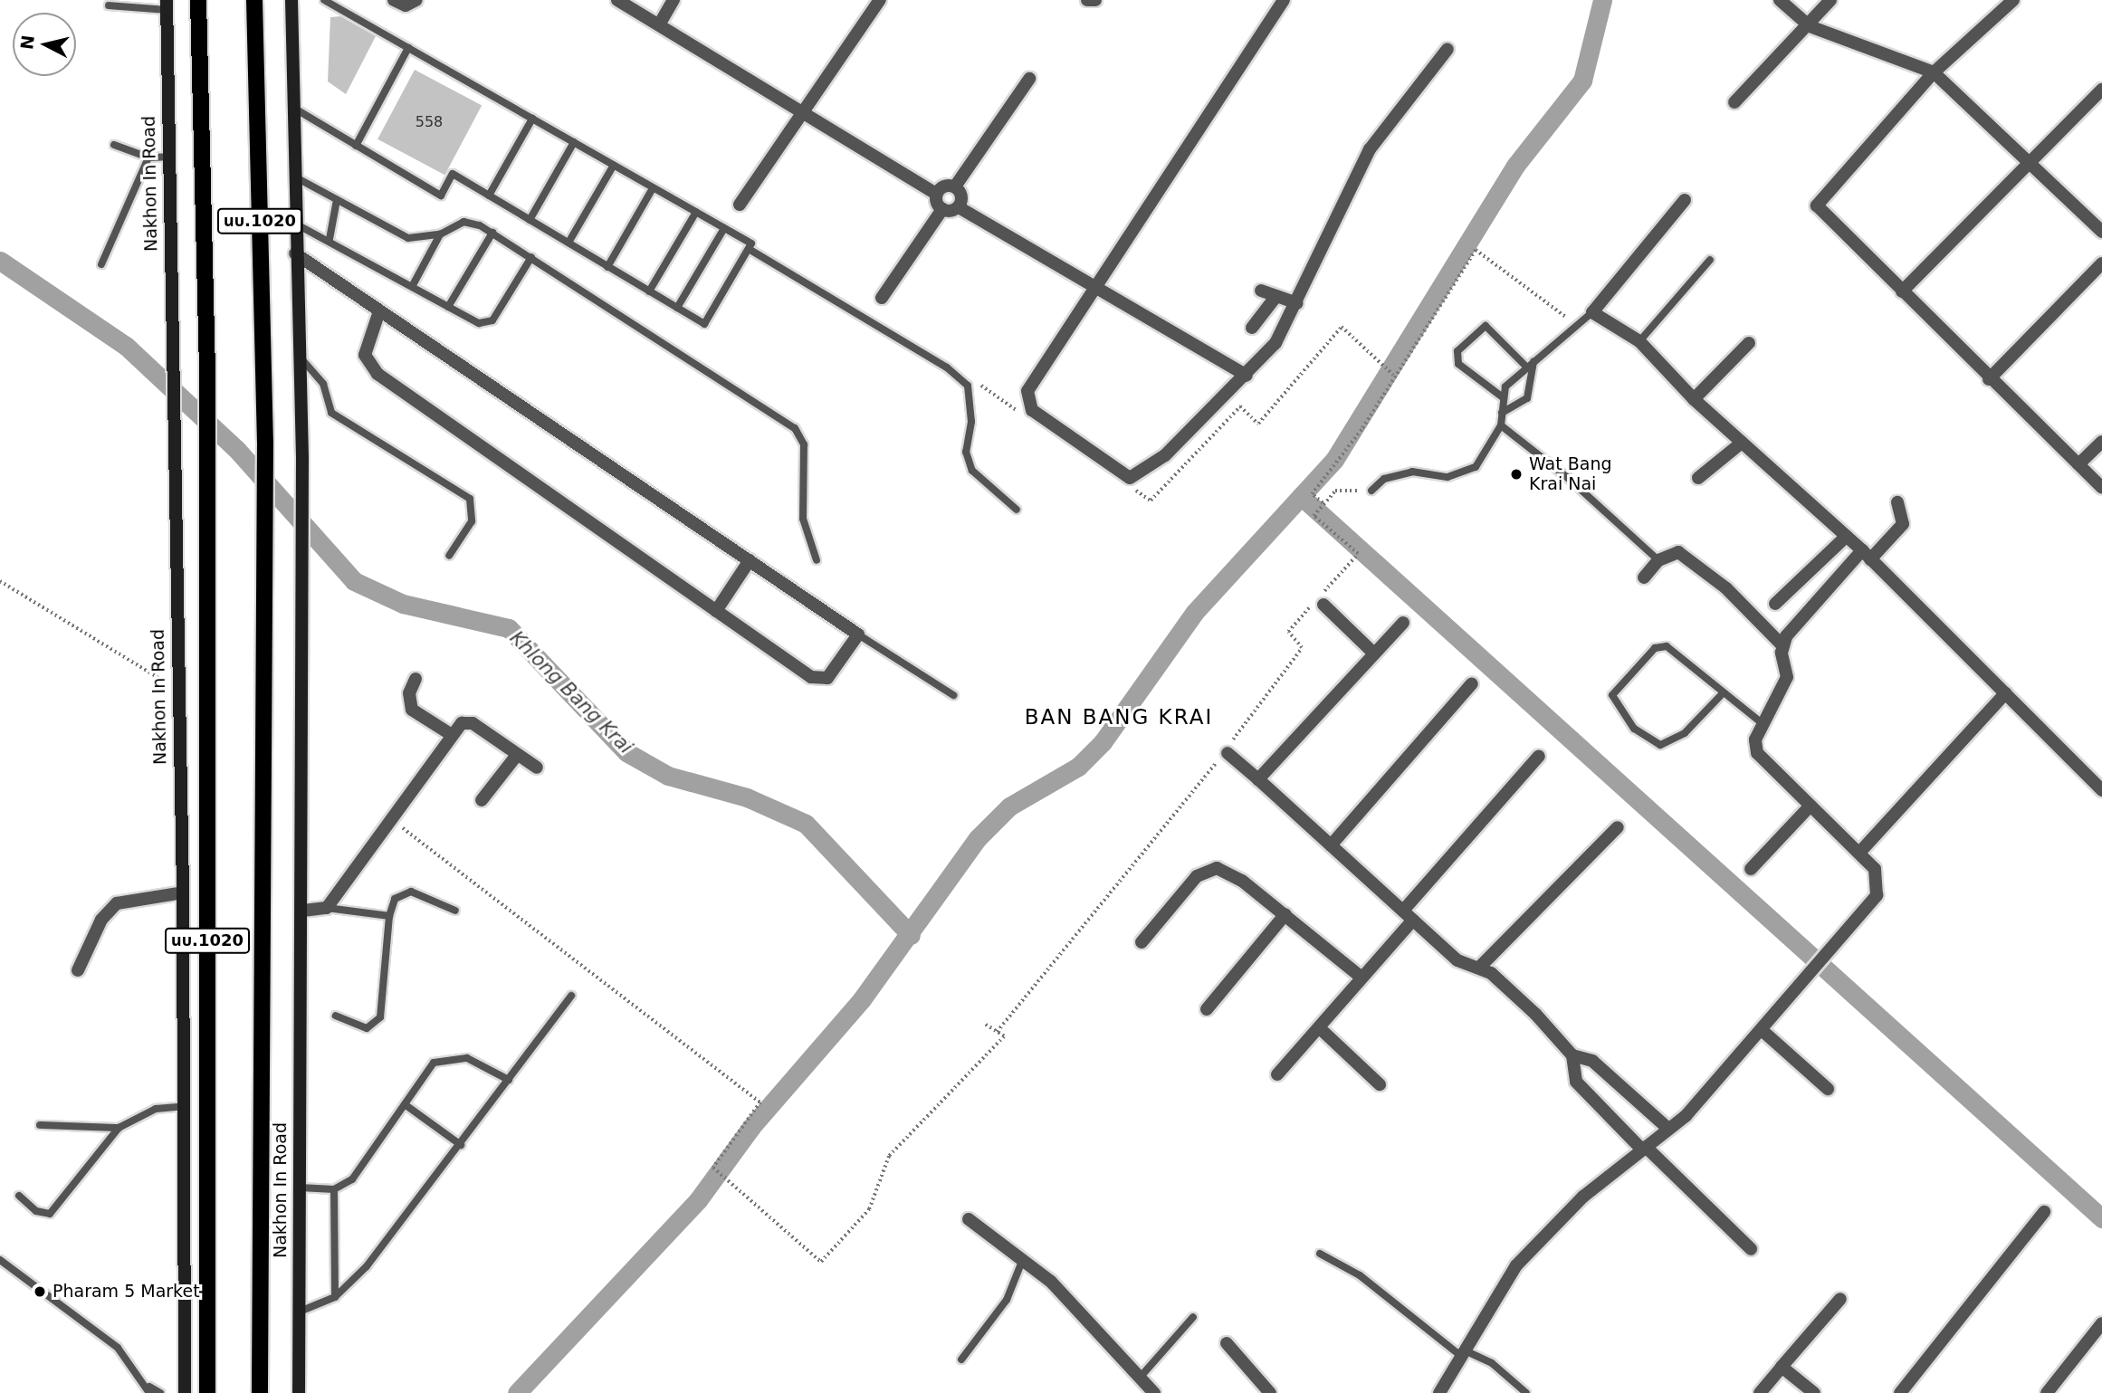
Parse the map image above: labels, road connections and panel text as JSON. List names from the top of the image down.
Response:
{
  "streets": {
    "main road": ["Nakhon In Road", "นบ.1020"]
  },
  "districts": ["BAN BANG KRAI"],
  "water": ["Khlong Bang Krai"],
  "places": ["Wat Bang Krai Nai", "Pharam 5 Market"],
  "house_numbers": ["558"],
  "north": "left"
}
